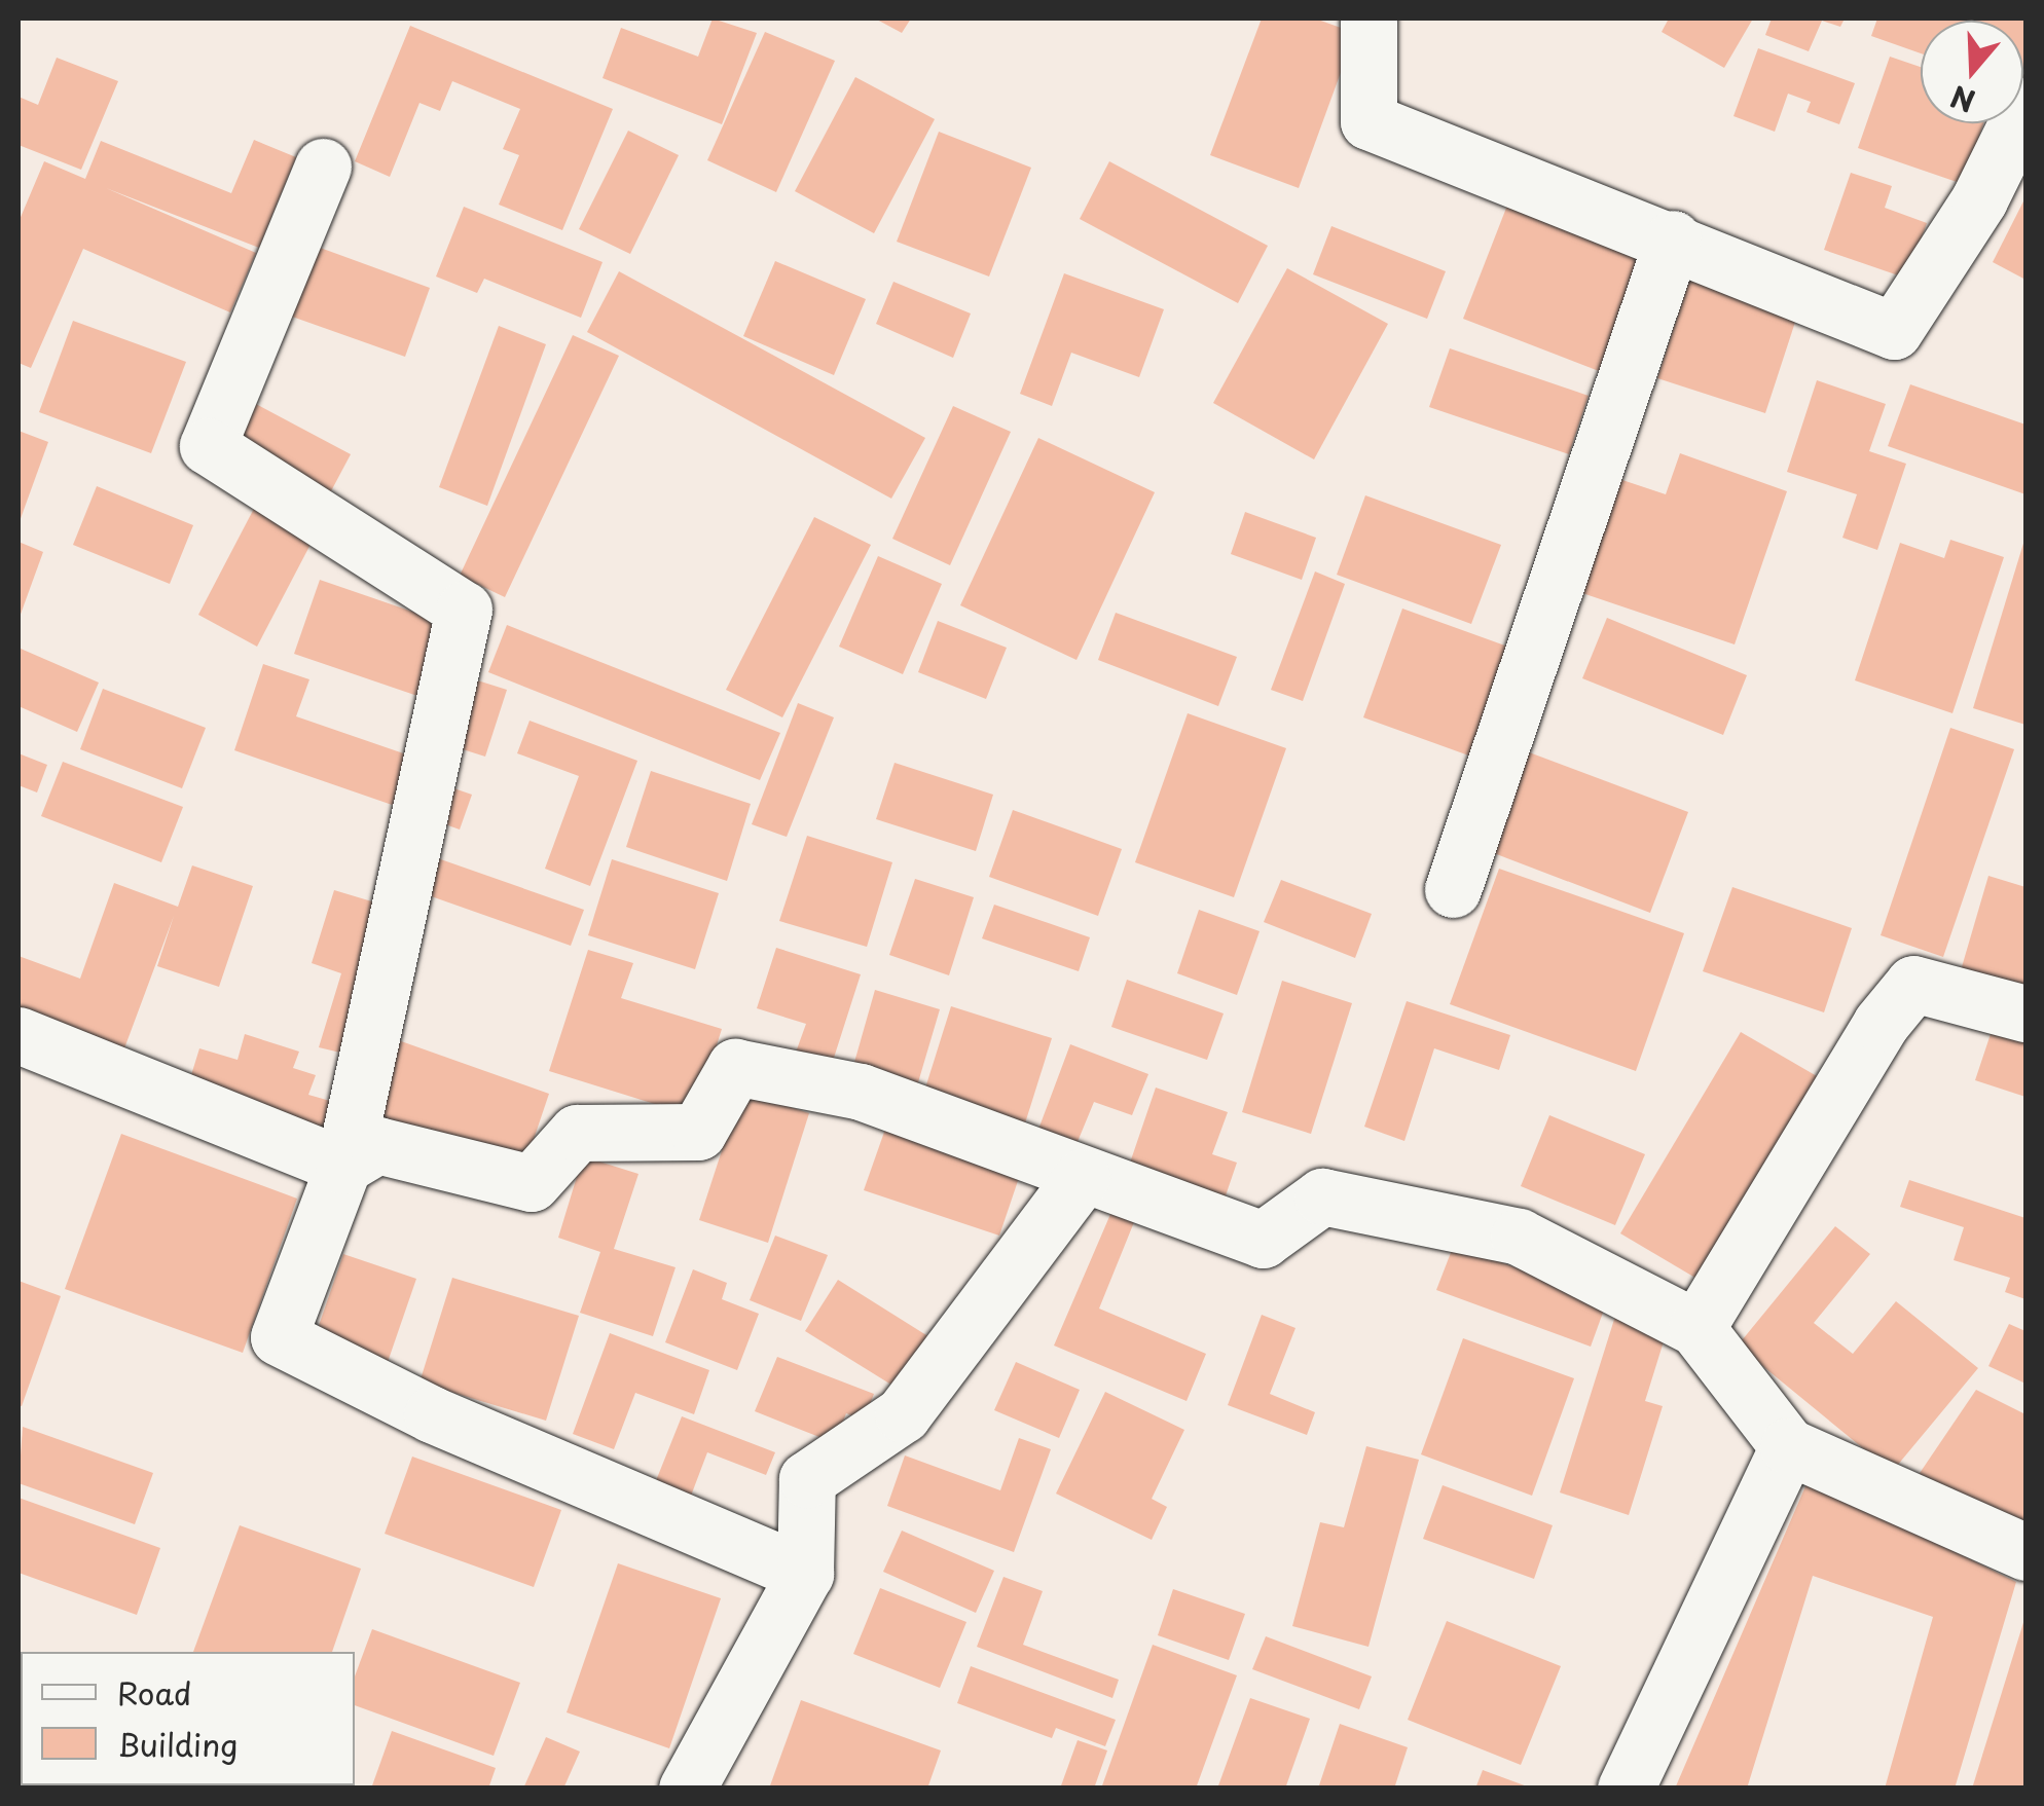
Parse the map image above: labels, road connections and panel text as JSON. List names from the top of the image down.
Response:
{
  "legend": ["Road", "Building"],
  "north": "bottom"
}
